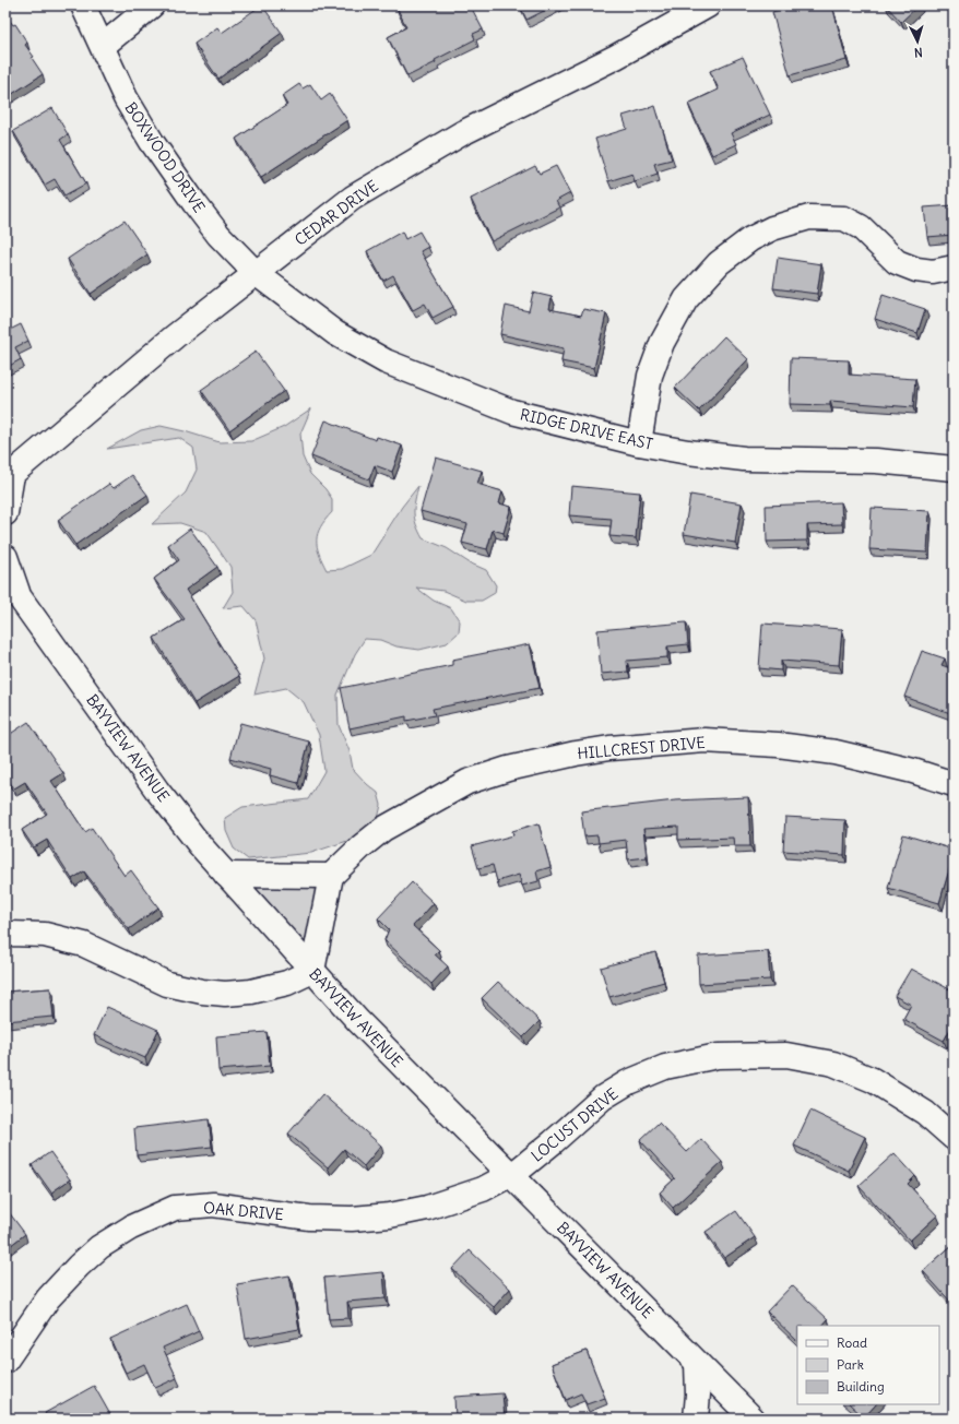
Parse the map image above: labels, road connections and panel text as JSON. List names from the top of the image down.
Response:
{
  "streets": {
    "street": [
      "BOXWOOD DRIVE",
      "CEDAR DRIVE",
      "RIDGE DRIVE EAST",
      "BAYVIEW AVENUE",
      "HILLCREST DRIVE",
      "LOCUST DRIVE",
      "OAK DRIVE"
    ]
  },
  "crossings": [
    ["BOXWOOD DRIVE", "CEDAR DRIVE"],
    ["BOXWOOD DRIVE", "RIDGE DRIVE EAST"],
    ["CEDAR DRIVE", "RIDGE DRIVE EAST"],
    ["BAYVIEW AVENUE", "LOCUST DRIVE"],
    ["BAYVIEW AVENUE", "OAK DRIVE"],
    ["LOCUST DRIVE", "OAK DRIVE"]
  ],
  "legend": ["Road", "Park", "Building"],
  "north": "bottom"
}
